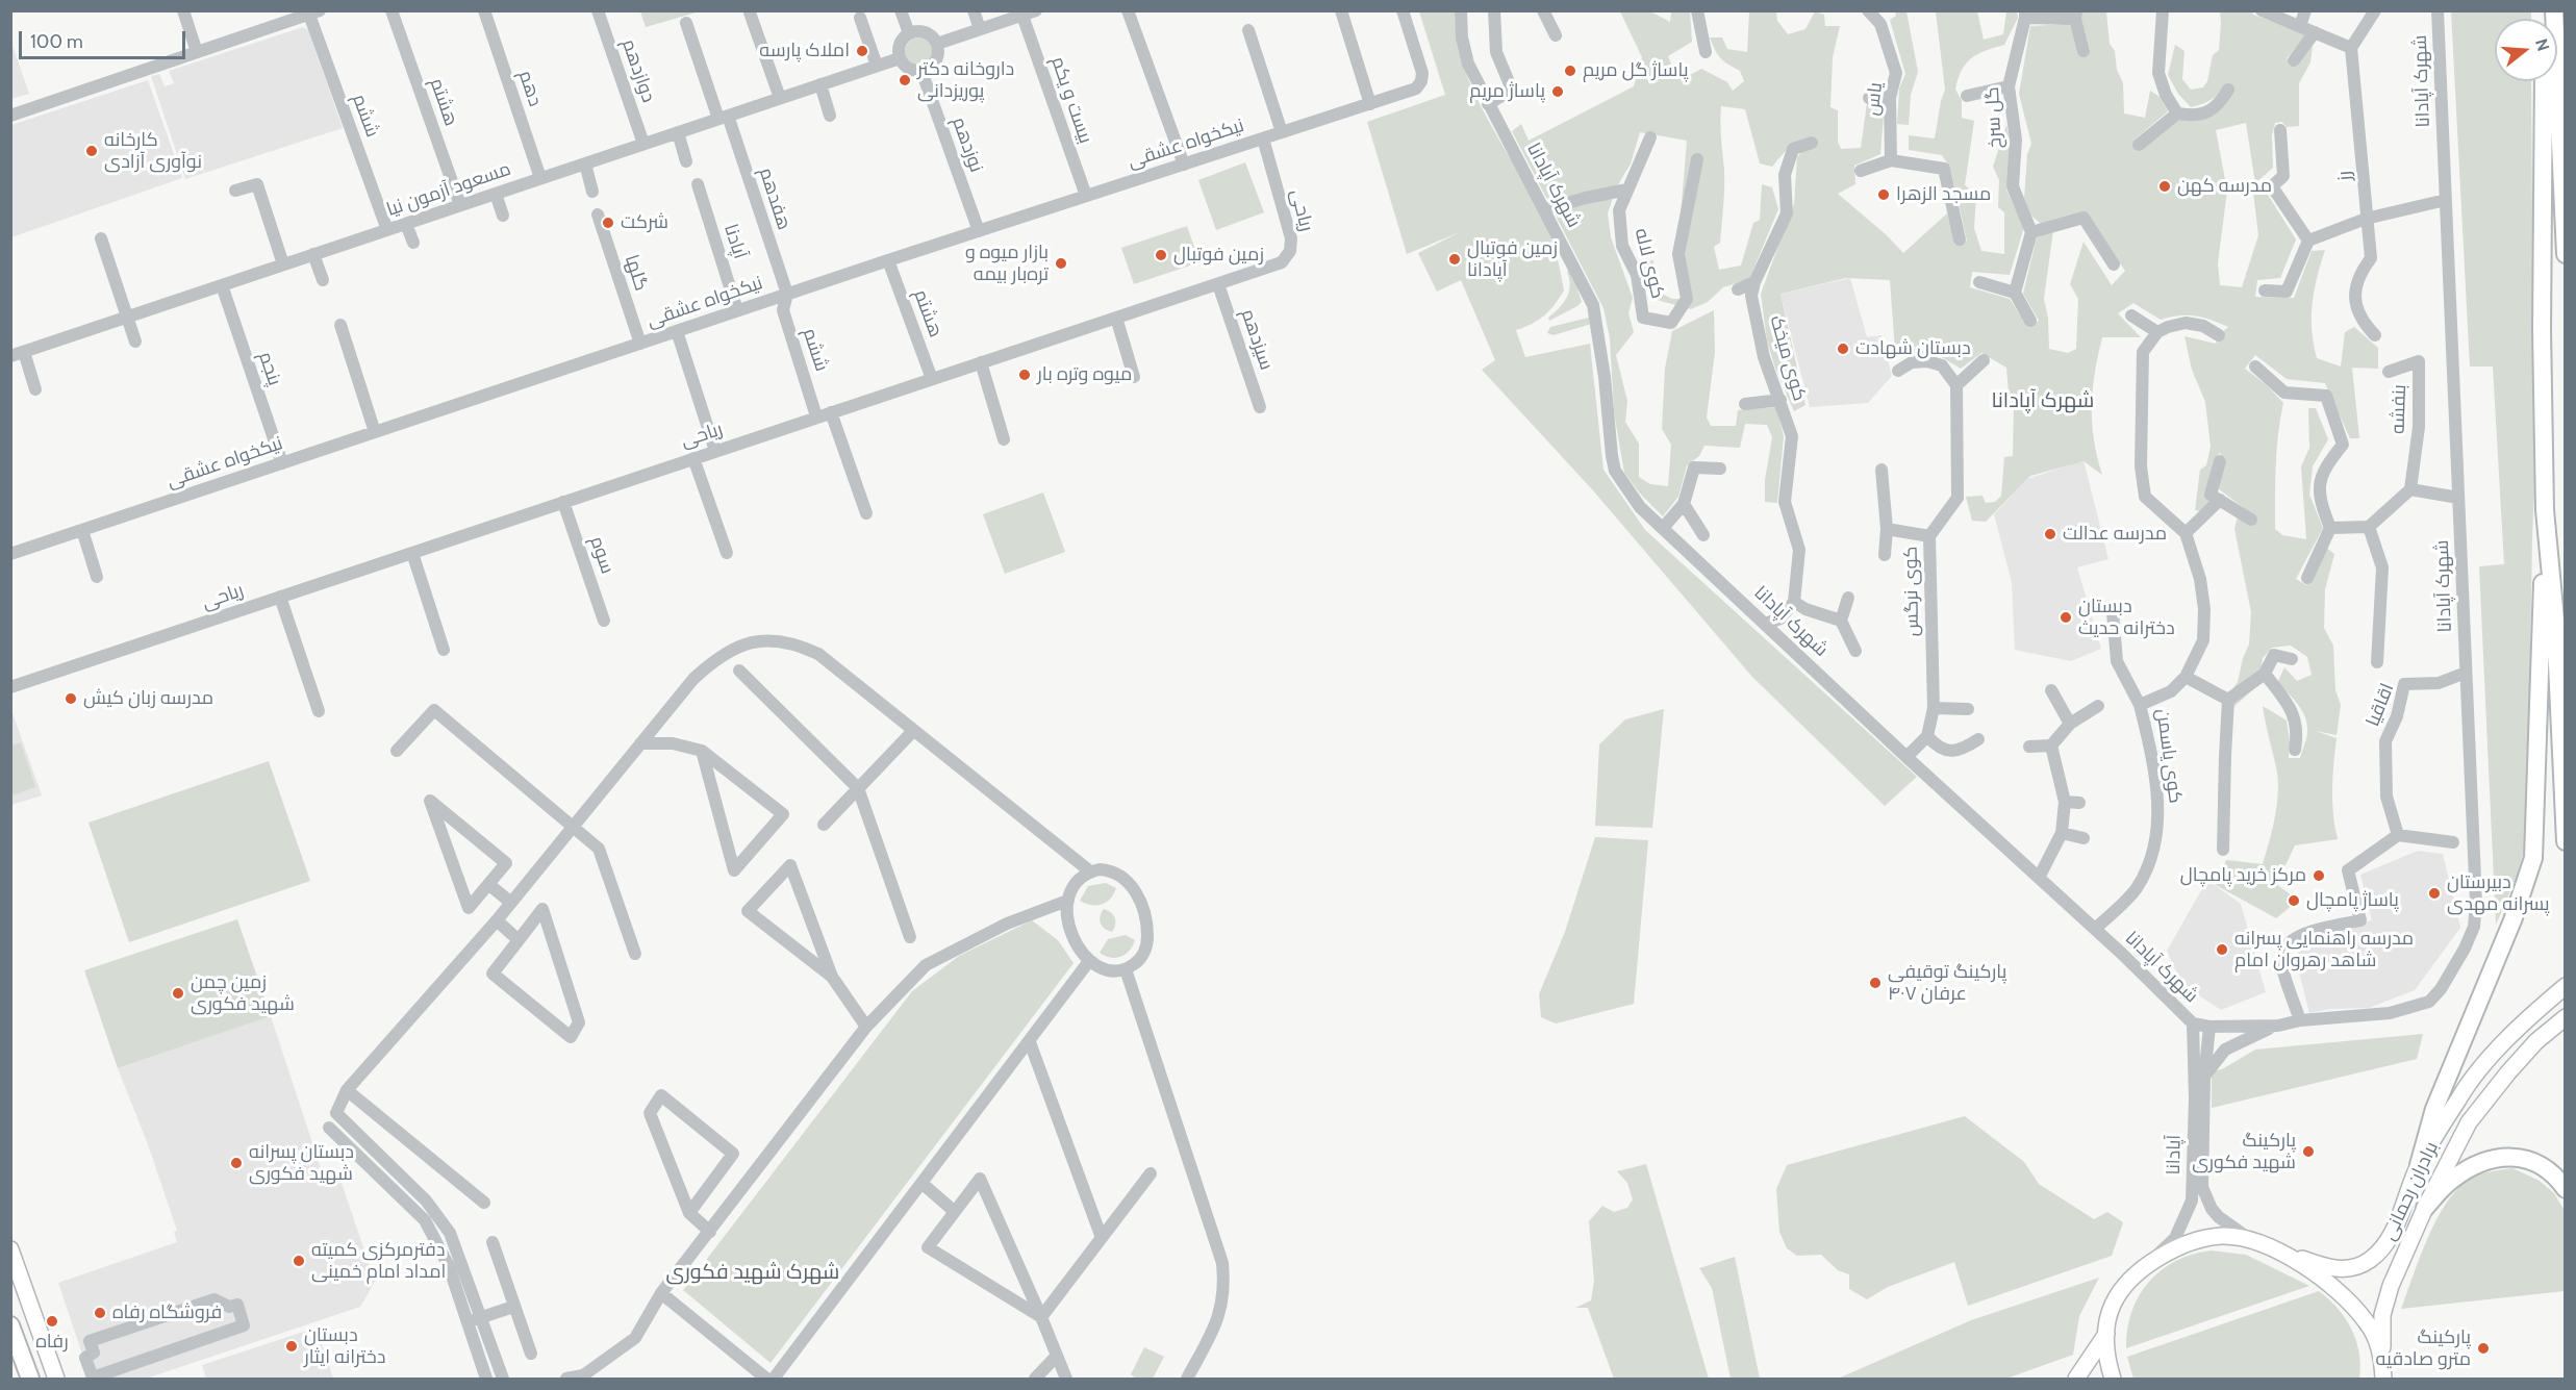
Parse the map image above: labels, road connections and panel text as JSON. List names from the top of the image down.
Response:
{
  "streets": {
    "main road": ["برادران رحمانی"],
    "street": [
      "دوازدهم",
      "شهرک آپادانا",
      "دهم",
      "یاس",
      "بیست و یکم",
      "هشتم",
      "ششم",
      "گل سرخ",
      "نیکخواه عشقی",
      "نوزدهم",
      "رز",
      "مسعود آزمون نیا",
      "هفدهم",
      "ریاحی",
      "آپادنا",
      "کوی لاله",
      "گلها",
      "سیزدهم",
      "کوی میخک",
      "پنجم",
      "بنفشه",
      "سوم",
      "کوی نرگس",
      "اقاقیا",
      "کوی یاسمن",
      "آپادانا"
    ]
  },
  "crossings": [
    ["دوازدهم", "مسعود آزمون نیا"],
    ["شهرک آپادانا", "اقاقیا"],
    ["شهرک آپادانا", "کوی یاسمن"],
    ["شهرک آپادانا", "آپادانا"],
    ["دهم", "مسعود آزمون نیا"],
    ["بیست و یکم", "نیکخواه عشقی"],
    ["هشتم", "نیکخواه عشقی"],
    ["هشتم", "مسعود آزمون نیا"],
    ["هشتم", "ریاحی"],
    ["ششم", "نیکخواه عشقی"],
    ["ششم", "مسعود آزمون نیا"],
    ["ششم", "هفدهم"],
    ["ششم", "ریاحی"],
    ["نیکخواه عشقی", "نوزدهم"],
    ["نیکخواه عشقی", "هفدهم"],
    ["نیکخواه عشقی", "ریاحی"],
    ["نیکخواه عشقی", "آپادنا"],
    ["نیکخواه عشقی", "گلها"],
    ["نیکخواه عشقی", "پنجم"],
    ["نوزدهم", "مسعود آزمون نیا"],
    ["مسعود آزمون نیا", "هفدهم"],
    ["مسعود آزمون نیا", "پنجم"],
    ["ریاحی", "سیزدهم"],
    ["ریاحی", "سوم"]
  ],
  "districts": ["شهرک آپادانا", "شهرک شهید فکوری"],
  "places": [
    "املاک پارسه",
    "پاساژ گل مریم",
    "داروخانه دکتر پوریزدانی",
    "پاساژ مریم",
    "کارخانه نوآوری آزادی",
    "مدرسه کهن",
    "مسجد الزهرا",
    "شرکت",
    "زمین فوتبال",
    "زمین فوتبال آپادانا",
    "بازار میوه و تره‌بار بیمه",
    "دبستان شهادت",
    "میوه وتره بار",
    "مدرسه عدالت",
    "دبستان دخترانه حدیث",
    "مدرسه زبان کیش",
    "مرکز خرید پامچال",
    "دبیرستان پسرانه مهدی",
    "پاساژ پامچال",
    "مدرسه راهنمایی پسرانه شاهد رهروان امام",
    "پارکینگ توقیفی عرفان ۴۰۷",
    "زمین چمن شهید فکوری",
    "پارکینگ شهید فکوری",
    "دبستان پسرانه شهید فکوری",
    "دفترمرکزی کمیته امداد امام خمینی",
    "فروشگاه رفاه",
    "رفاه",
    "دبستان دخترانه ایثار",
    "پارکینگ مترو صادقیه"
  ],
  "scale_bar": "100 m",
  "north": "right"
}
